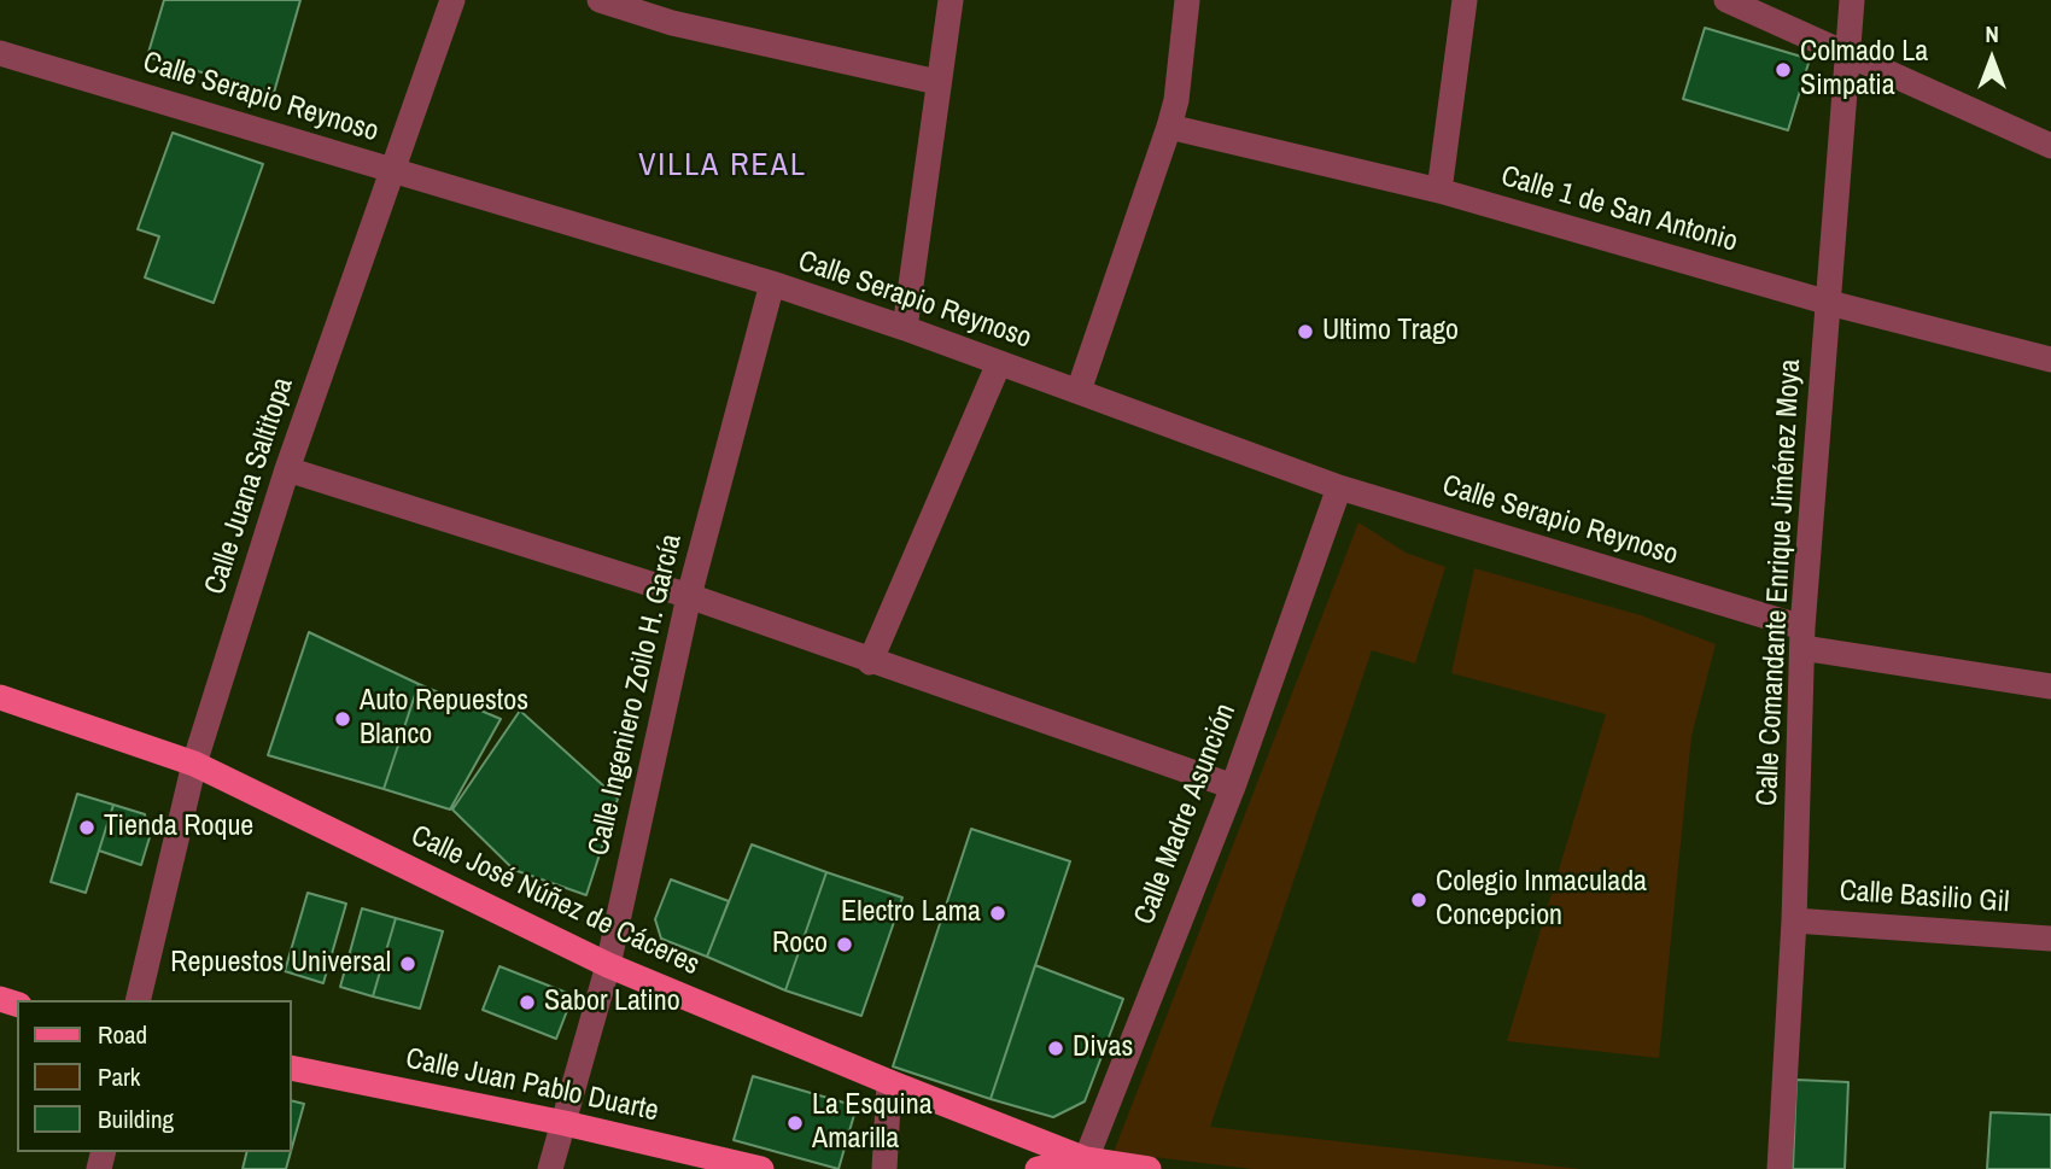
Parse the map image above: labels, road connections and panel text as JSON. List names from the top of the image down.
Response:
{
  "streets": {
    "main road": ["Calle José Núñez de Cáceres", "Calle Juan Pablo Duarte"],
    "street": [
      "Calle Serapio Reynoso",
      "Calle 1 de San Antonio",
      "Calle Juana Saltitopa",
      "Calle Comandante Enrique Jiménez Moya",
      "Calle Ingeniero Zoilo H. García",
      "Calle Madre Asunción",
      "Calle Basilio Gil"
    ]
  },
  "crossings": [
    ["Calle Serapio Reynoso", "Calle Juana Saltitopa"],
    ["Calle Serapio Reynoso", "Calle Comandante Enrique Jiménez Moya"],
    ["Calle Serapio Reynoso", "Calle Ingeniero Zoilo H. García"],
    ["Calle Serapio Reynoso", "Calle Madre Asunción"],
    ["Calle 1 de San Antonio", "Calle Comandante Enrique Jiménez Moya"],
    ["Calle Juana Saltitopa", "Calle José Núñez de Cáceres"],
    ["Calle Comandante Enrique Jiménez Moya", "Calle Basilio Gil"],
    ["Calle Ingeniero Zoilo H. García", "Calle José Núñez de Cáceres"],
    ["Calle Ingeniero Zoilo H. García", "Calle Juan Pablo Duarte"],
    ["Calle Madre Asunción", "Calle José Núñez de Cáceres"]
  ],
  "districts": ["VILLA REAL"],
  "places": [
    "Colmado La Simpatia",
    "Ultimo Trago",
    "Auto Repuestos Blanco",
    "Tienda Roque",
    "Colegio Inmaculada Concepcion",
    "Electro Lama",
    "Roco",
    "Repuestos Universal",
    "Sabor Latino",
    "Divas",
    "La Esquina Amarilla"
  ],
  "legend": ["Road", "Park", "Building"],
  "north": "top"
}
